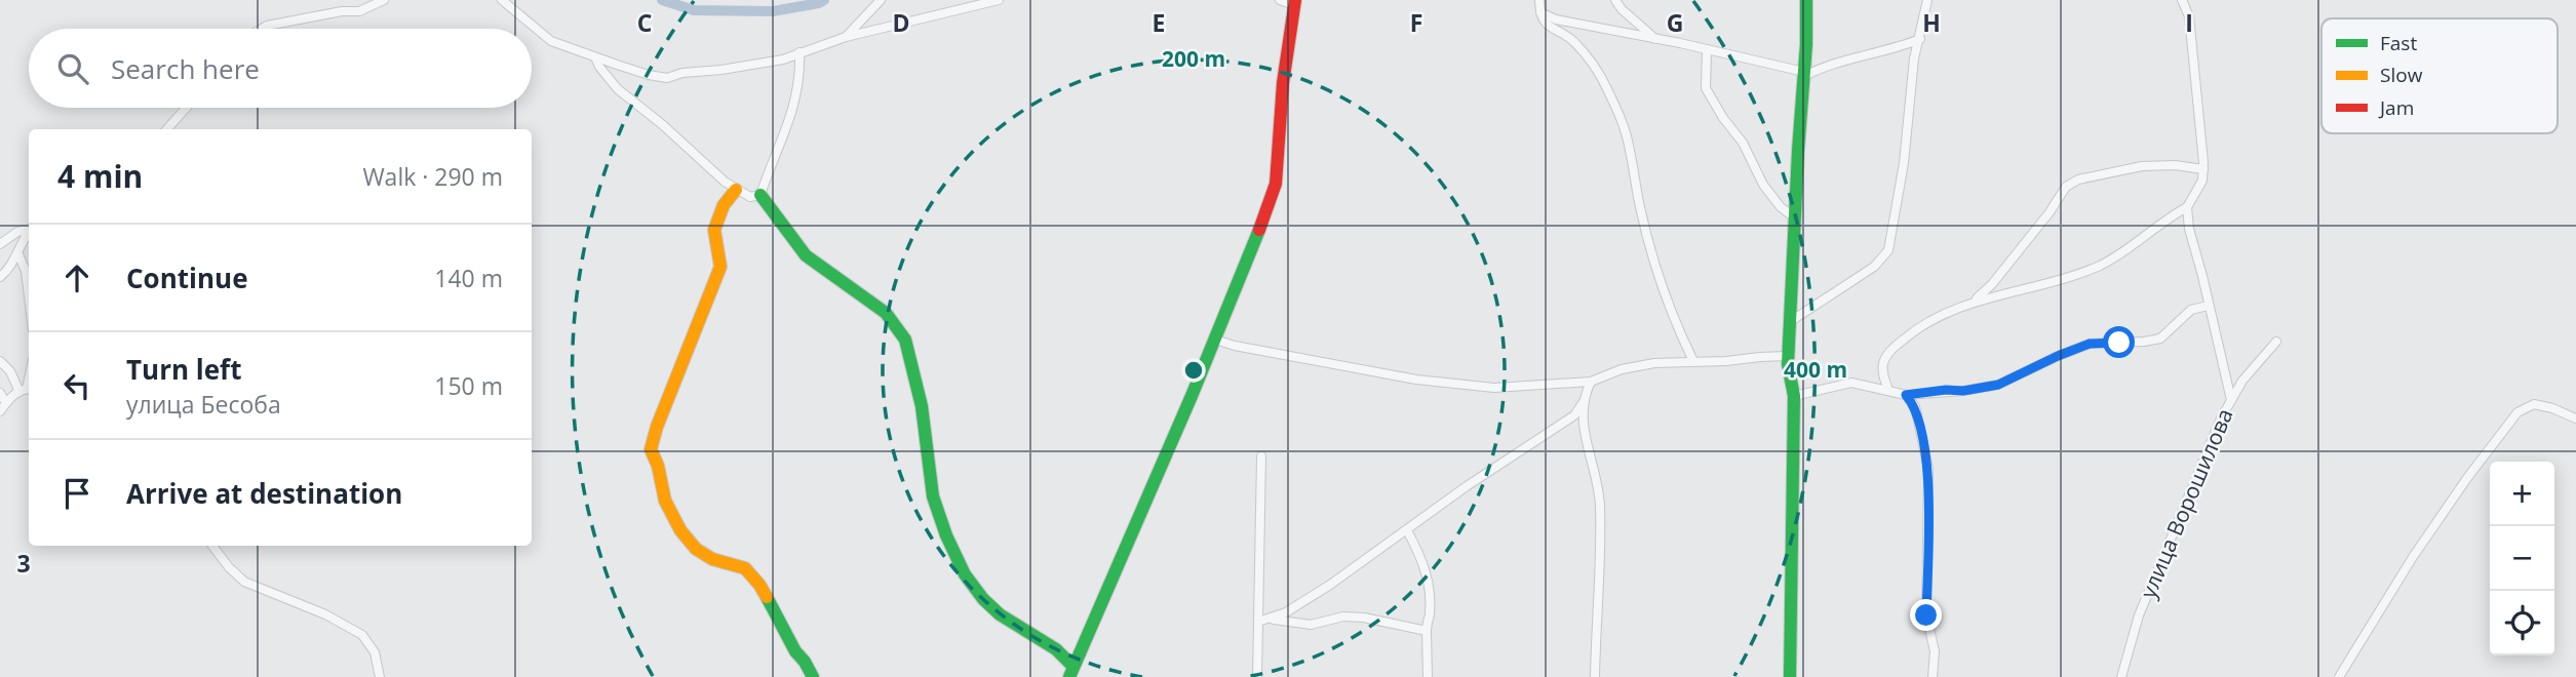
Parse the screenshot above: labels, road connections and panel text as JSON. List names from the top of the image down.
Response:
{
  "streets": {
    "street": ["улица Ворошилова"]
  },
  "legend": ["Fast", "Slow", "Jam"],
  "page": {
    "search": "Search here",
    "heading": ["4 min", "Walk · 290 m"],
    "list": [
      ["Continue", "140 m"],
      ["Turn left", "улица Бесоба", "150 m"],
      "Arrive at destination"
    ],
    "map_buttons": ["+", "−"]
  },
  "grid": {
    "columns": [
      "C",
      "D",
      "E",
      "F",
      "G",
      "H",
      "I"
    ],
    "rows": ["3"]
  },
  "rings": ["200 m", "400 m"]
}
